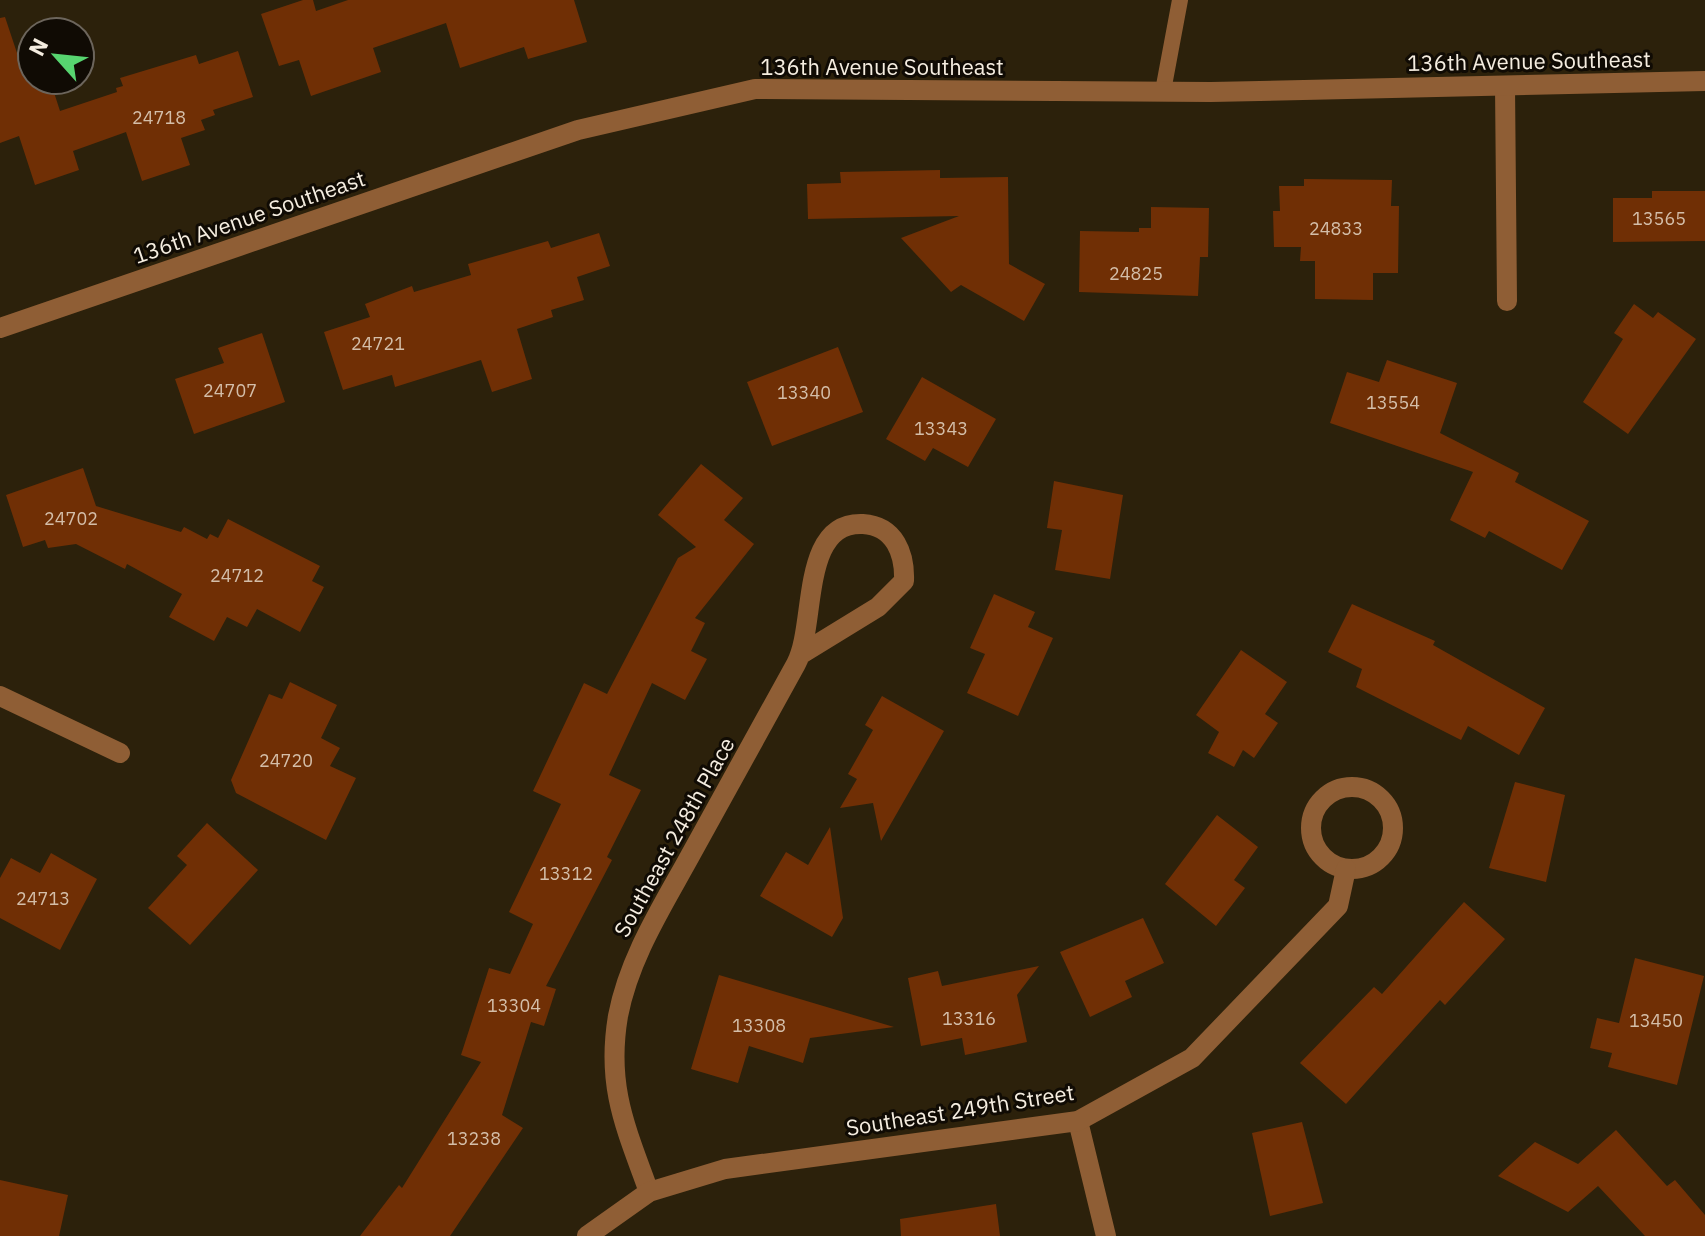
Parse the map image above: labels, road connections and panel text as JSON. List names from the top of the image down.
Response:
{
  "streets": {
    "street": ["136th Avenue Southeast", "Southeast 248th Place", "Southeast 249th Street"]
  },
  "crossings": [
    ["Southeast 248th Place", "Southeast 249th Street"]
  ],
  "house_numbers": [
    "24718",
    "13565",
    "24833",
    "24825",
    "24721",
    "24707",
    "13340",
    "13554",
    "13343",
    "24702",
    "24712",
    "24720",
    "13312",
    "24713",
    "13304",
    "13316",
    "13450",
    "13308",
    "13238"
  ],
  "north": "top left"
}
